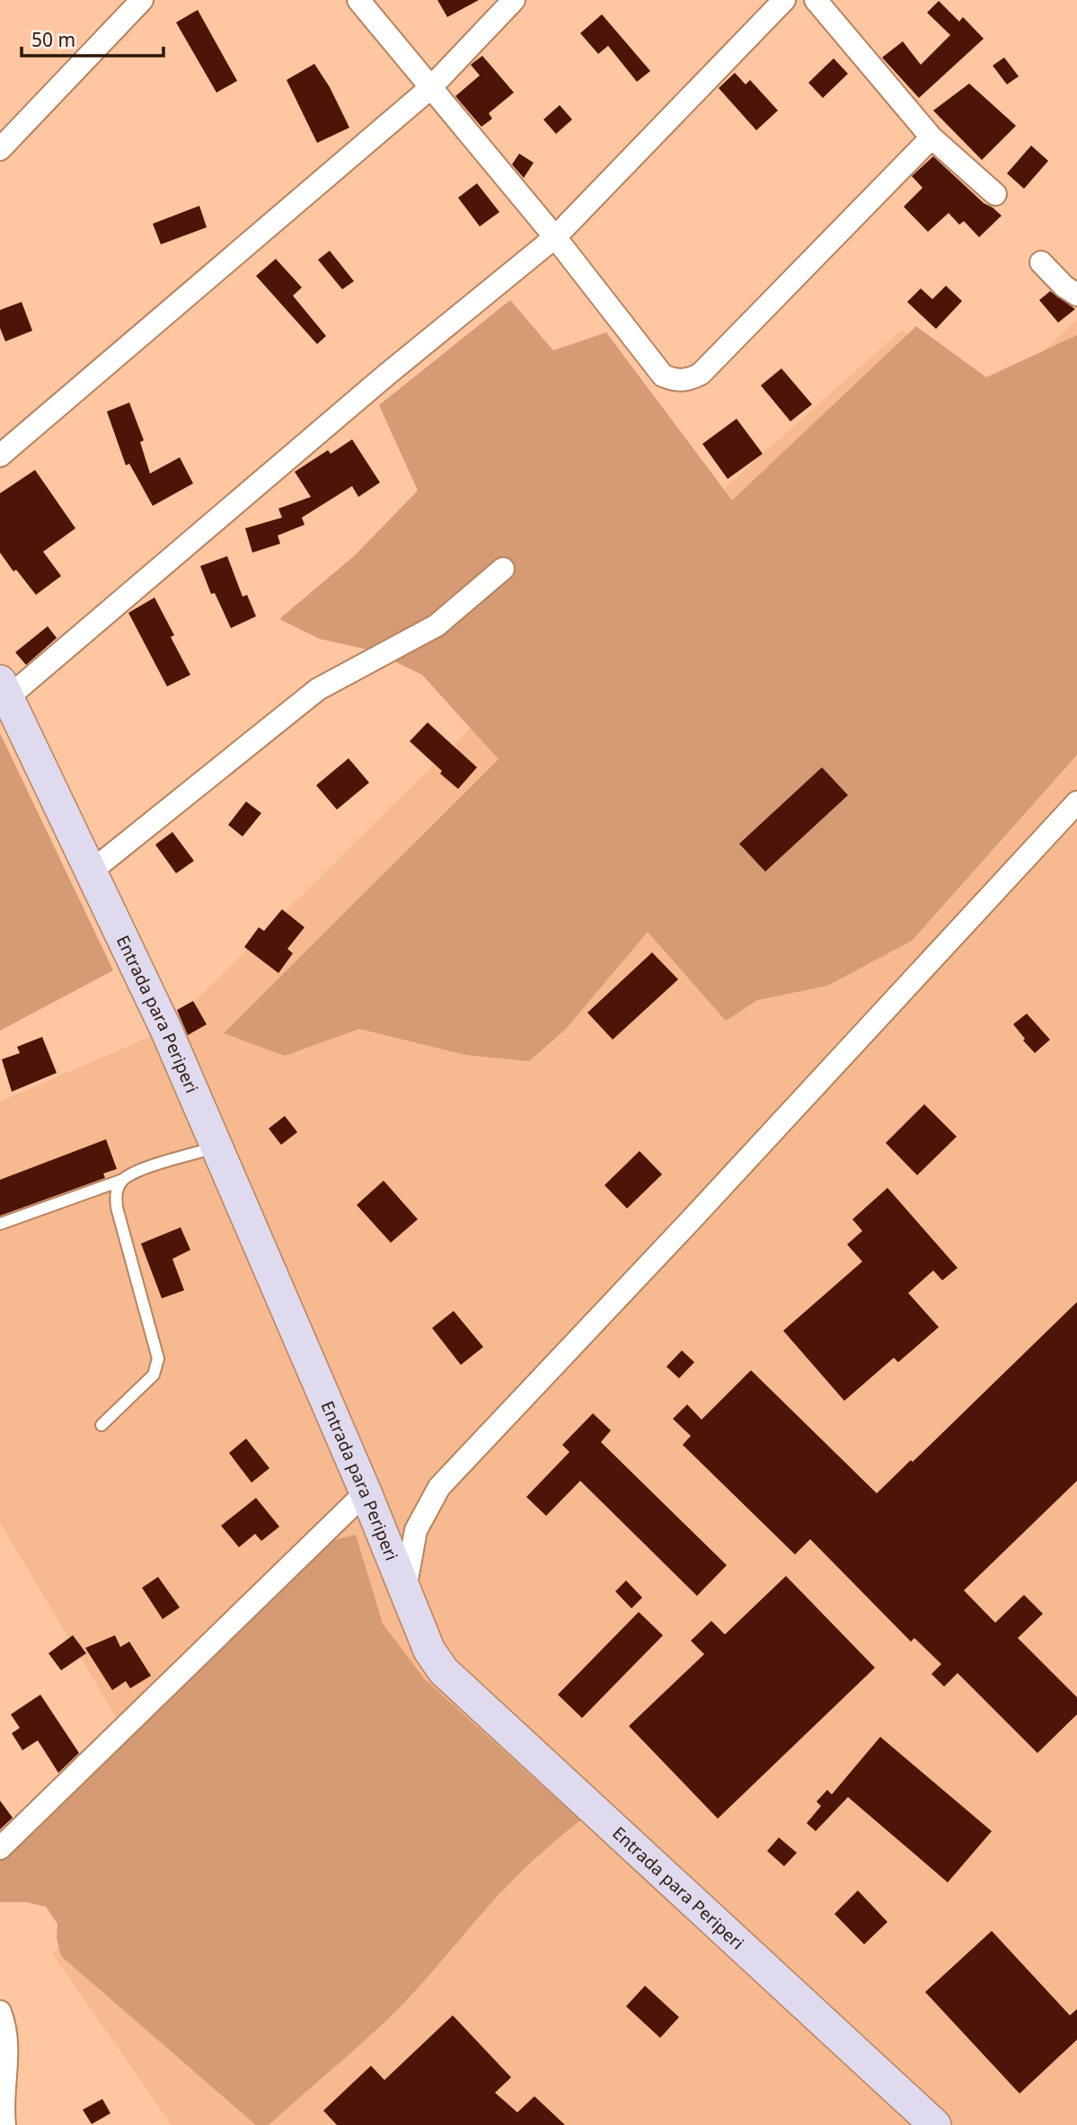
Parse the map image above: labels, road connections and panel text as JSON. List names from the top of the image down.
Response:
{
  "streets": {
    "main road": ["Entrada para Periperi"]
  },
  "scale_bar": "50 m"
}
